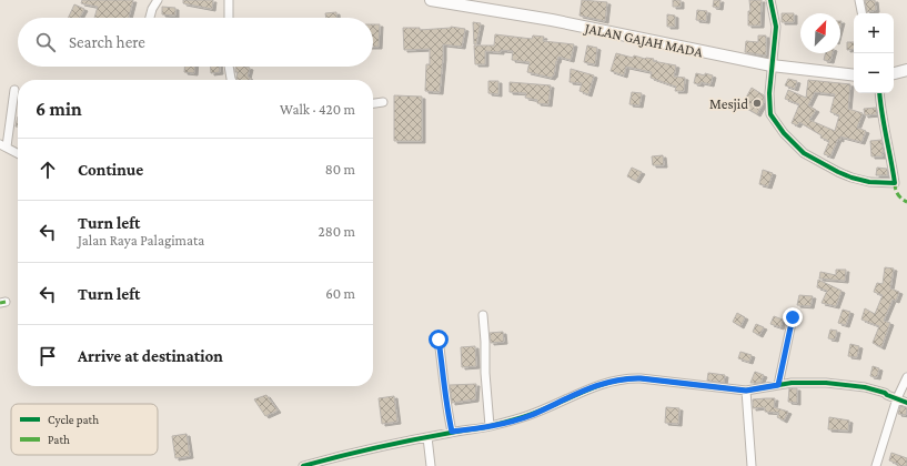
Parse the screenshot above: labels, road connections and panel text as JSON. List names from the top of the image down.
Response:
{
  "streets": {
    "highway": ["JALAN GAJAH MADA"]
  },
  "places": ["Mesjid"],
  "legend": ["Cycle path", "Path"],
  "north": "top right",
  "page": {
    "map_buttons": ["+", "−"],
    "search": "Search here",
    "heading": ["6 min", "Walk · 420 m"],
    "list": [
      ["Continue", "80 m"],
      ["Turn left", "Jalan Raya Palagimata", "280 m"],
      ["Turn left", "60 m"],
      "Arrive at destination"
    ]
  }
}
